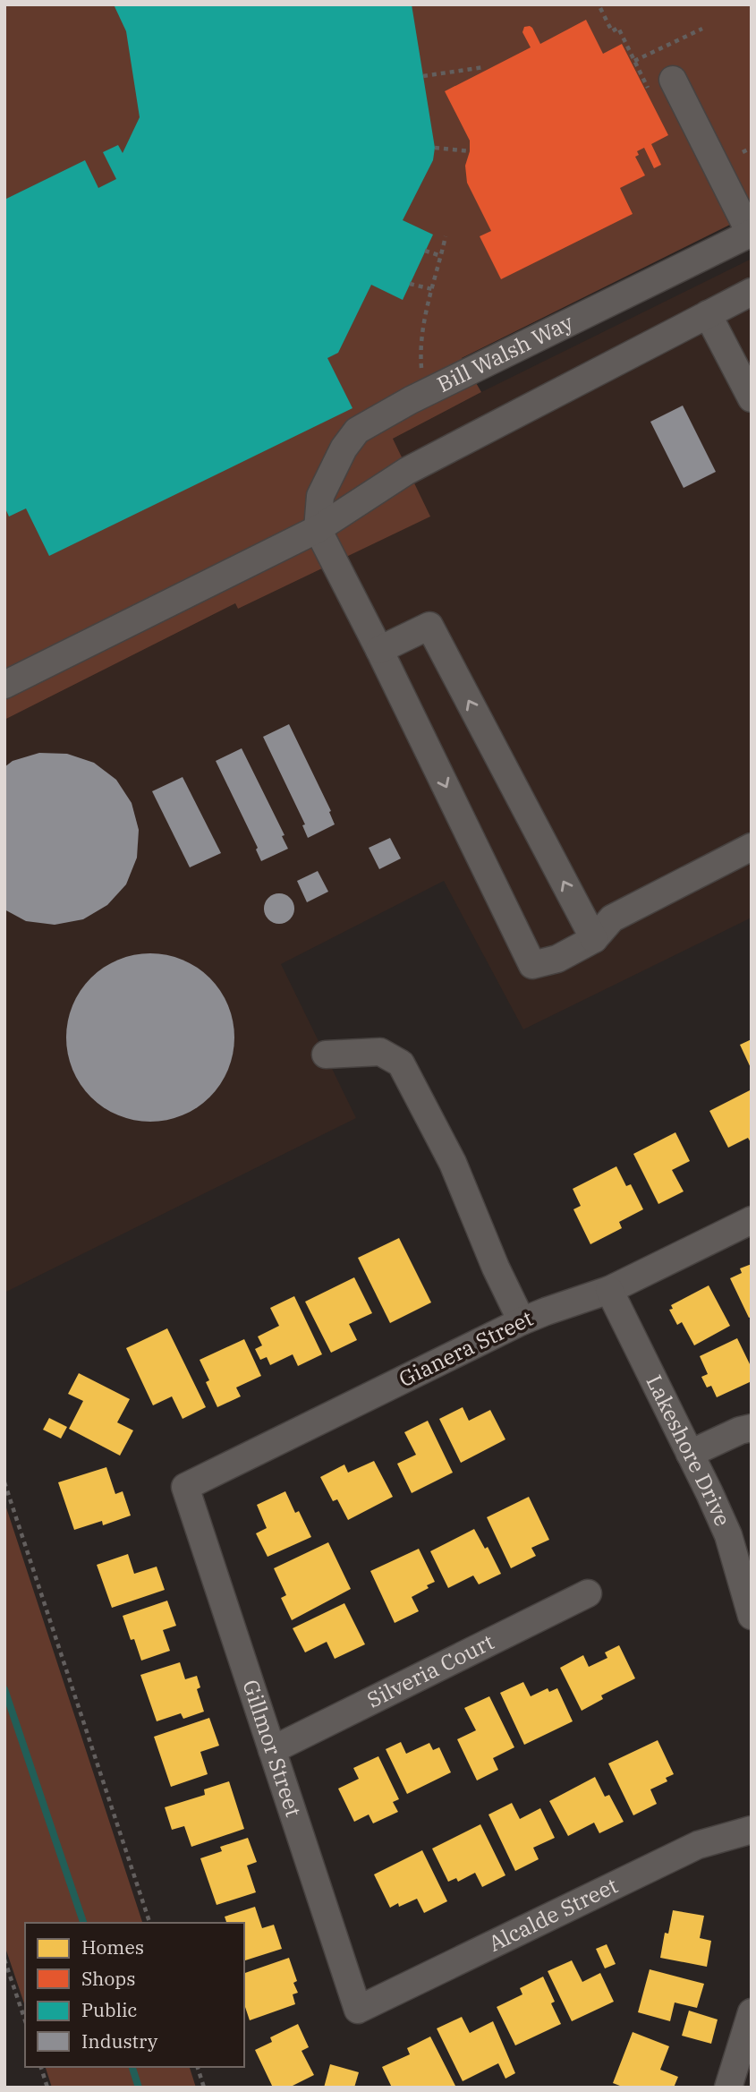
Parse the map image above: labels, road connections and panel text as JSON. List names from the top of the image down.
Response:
{
  "streets": {
    "street": [
      "Bill Walsh Way",
      "Gianera Street",
      "Lakeshore Drive",
      "Silveria Court",
      "Gillmor Street",
      "Alcalde Street"
    ]
  },
  "crossings": [
    ["Gianera Street", "Lakeshore Drive"],
    ["Gianera Street", "Gillmor Street"],
    ["Silveria Court", "Gillmor Street"],
    ["Gillmor Street", "Alcalde Street"]
  ],
  "legend": [
    "Homes",
    "Shops",
    "Public",
    "Industry"
  ]
}
